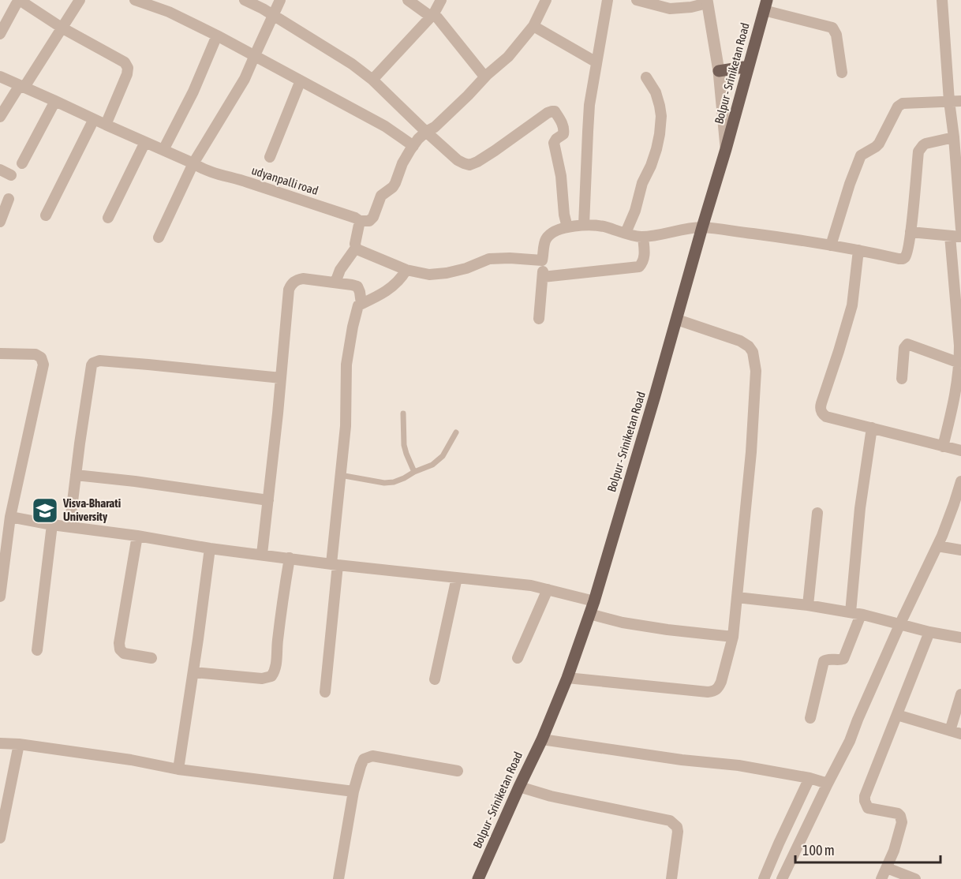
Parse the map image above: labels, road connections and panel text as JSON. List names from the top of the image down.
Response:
{
  "streets": {
    "main road": ["Bolpur - Sriniketan Road"],
    "street": ["udyanpalli road"]
  },
  "places": {
    "school or university": ["Visva-Bharati University"]
  },
  "scale_bar": "100 m"
}
